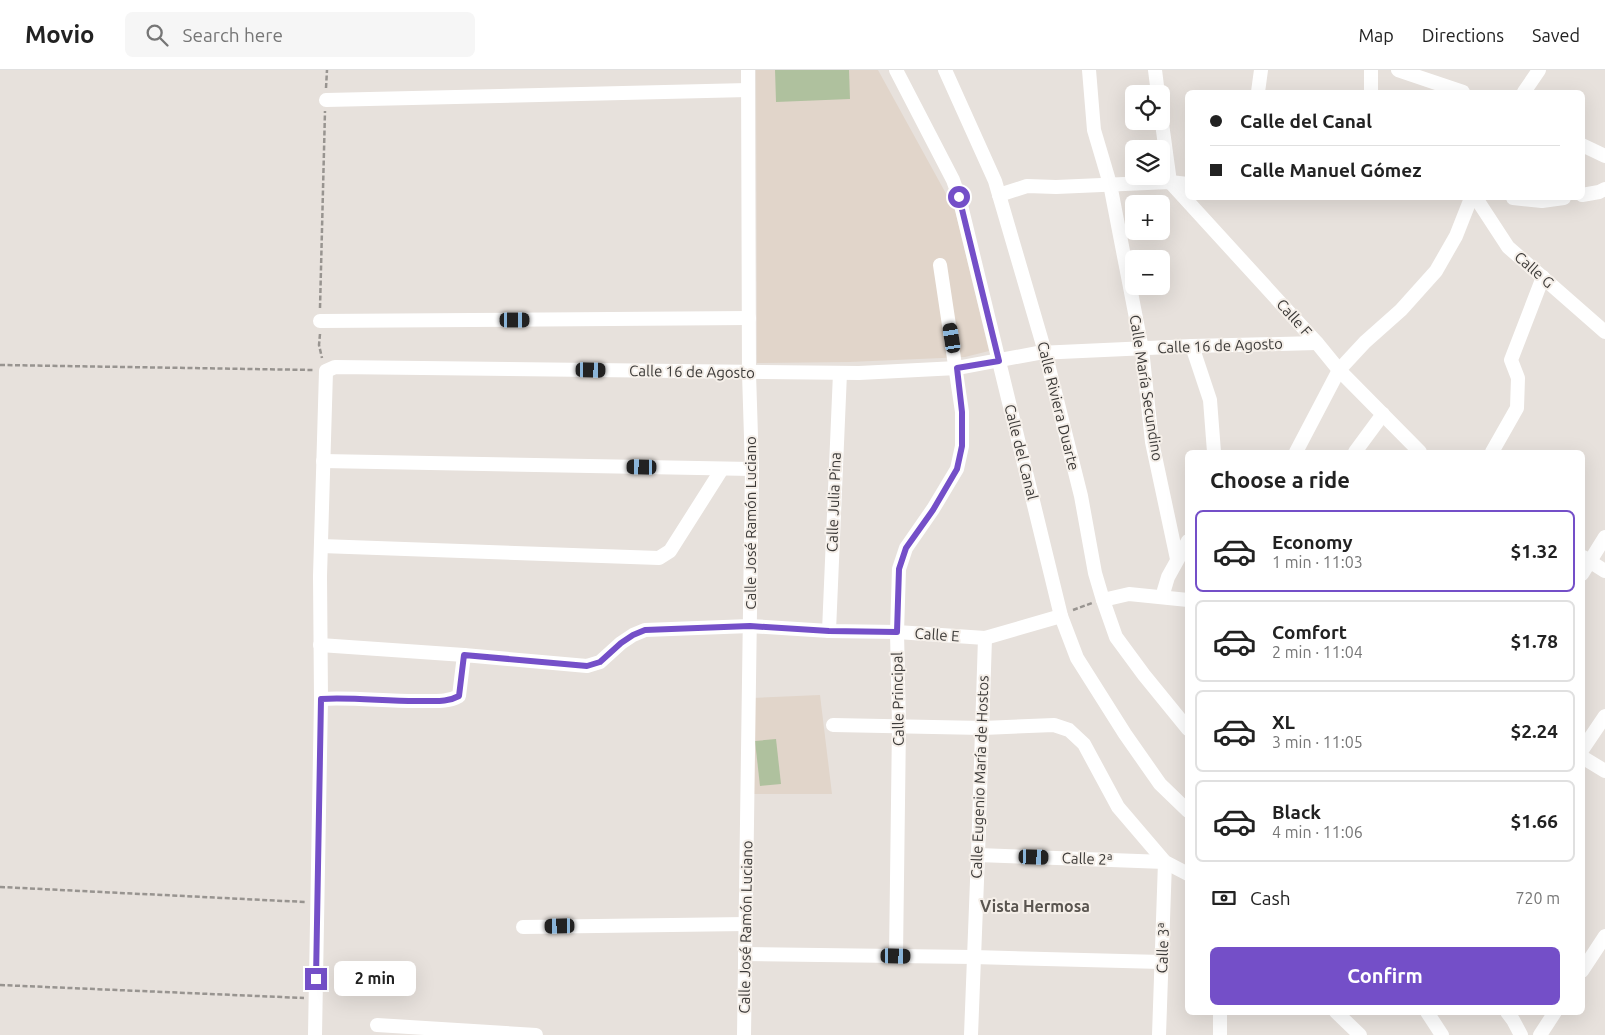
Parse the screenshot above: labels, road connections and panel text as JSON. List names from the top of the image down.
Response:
{
  "streets": {
    "street": [
      "Calle G",
      "Calle F",
      "Calle 16 de Agosto",
      "Calle María Secundino",
      "Calle Riviera Duarte",
      "Calle del Canal",
      "Calle Julia Pina",
      "Calle José Ramón Luciano",
      "Calle E",
      "Calle Principal",
      "Calle Eugenio María de Hostos",
      "Calle 2ª",
      "Calle 3ª"
    ]
  },
  "crossings": [
    ["Calle F", "Calle 16 de Agosto"],
    ["Calle 16 de Agosto", "Calle María Secundino"],
    ["Calle 16 de Agosto", "Calle Riviera Duarte"],
    ["Calle 16 de Agosto", "Calle del Canal"],
    ["Calle 16 de Agosto", "Calle Julia Pina"],
    ["Calle 16 de Agosto", "Calle José Ramón Luciano"],
    ["Calle 16 de Agosto", "Calle Principal"],
    ["Calle del Canal", "Calle E"],
    ["Calle Julia Pina", "Calle E"],
    ["Calle José Ramón Luciano", "Calle E"],
    ["Calle E", "Calle Principal"],
    ["Calle E", "Calle Eugenio María de Hostos"],
    ["Calle Eugenio María de Hostos", "Calle 2ª"],
    ["Calle 2ª", "Calle 3ª"]
  ],
  "districts": ["Vista Hermosa"],
  "page": {
    "header": "Movio",
    "search": "Search here",
    "nav": ["Map", "Directions", "Saved"],
    "map_buttons": ["+", "−"],
    "banner": ["Calle del Canal", "Calle Manuel Gómez"],
    "heading": "Choose a ride",
    "list": [
      {
        "name": "Economy",
        "note": "1 min · 11:03",
        "value": "$1.32"
      },
      {
        "name": "Comfort",
        "note": "2 min · 11:04",
        "value": "$1.78"
      },
      {
        "name": "XL",
        "note": "3 min · 11:05",
        "value": "$2.24"
      },
      {
        "name": "Black",
        "note": "4 min · 11:06",
        "value": "$1.66"
      }
    ],
    "pay": ["Cash", "720 m"],
    "buttons": "Confirm",
    "bubble": "2 min"
  }
}
